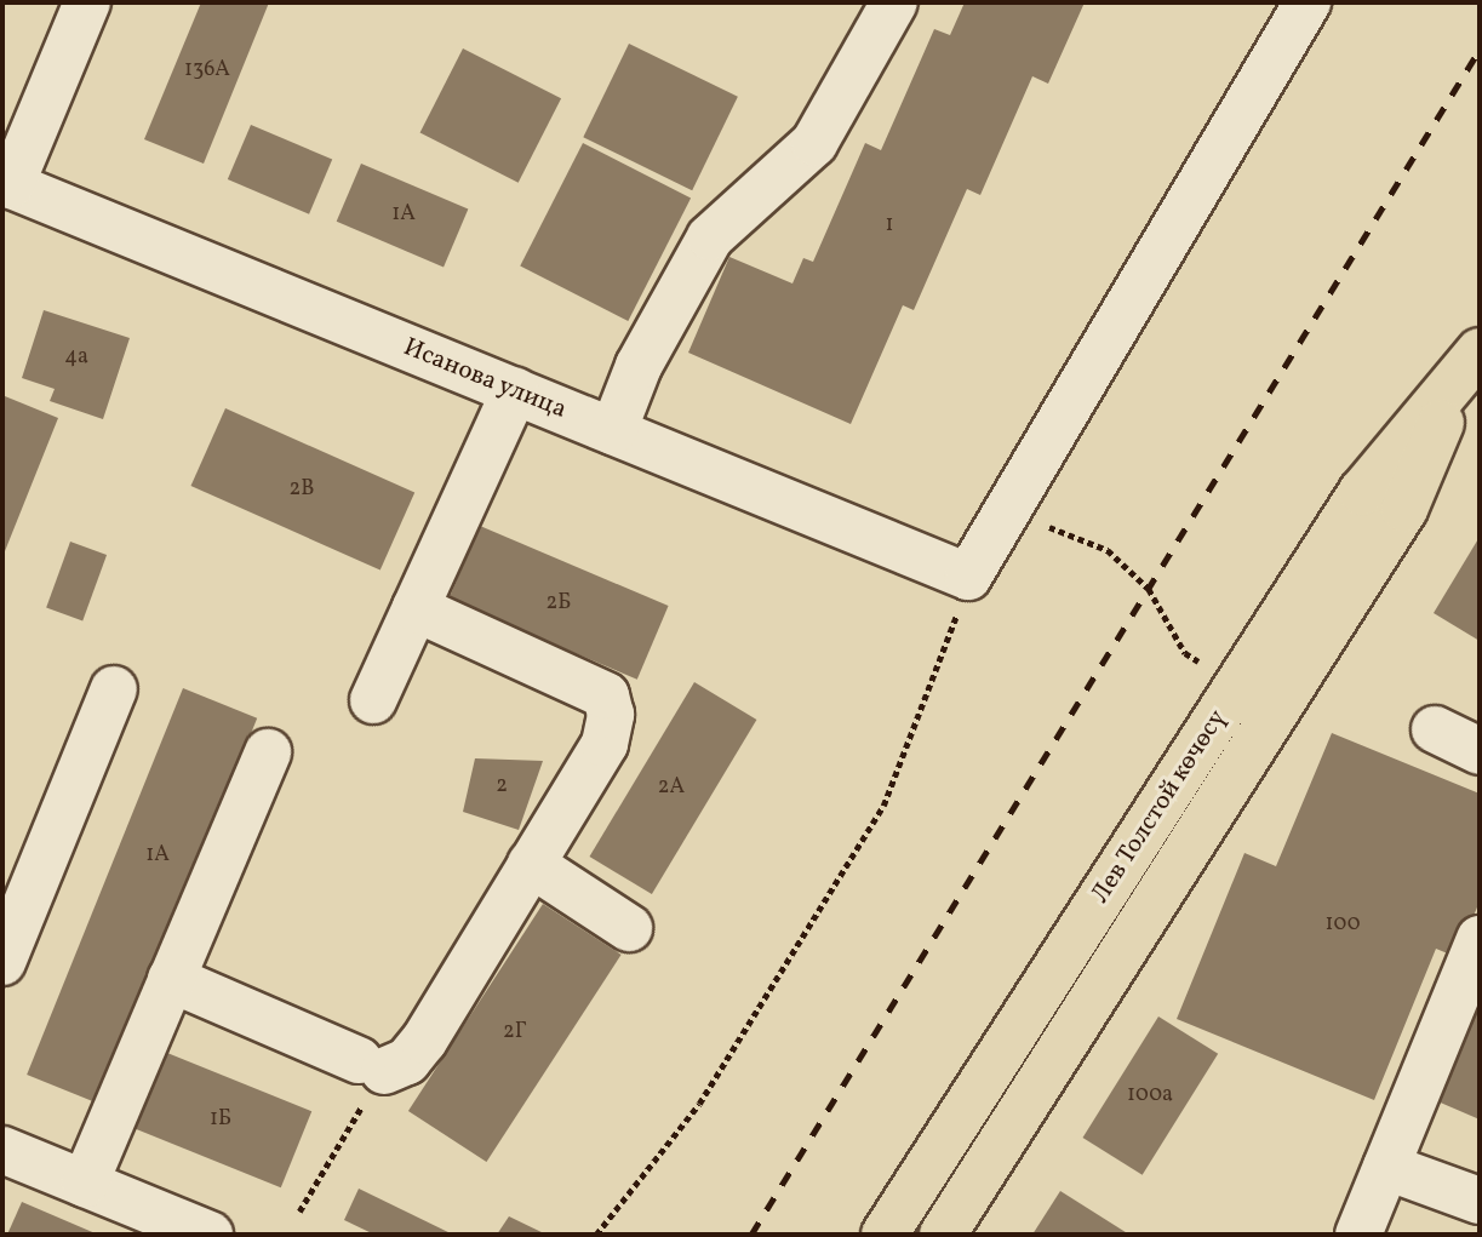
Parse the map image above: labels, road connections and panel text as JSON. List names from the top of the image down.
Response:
{
  "streets": {
    "main road": ["Лев Толстой көчөсү"],
    "street": ["Исанова улица"]
  },
  "house_numbers": [
    "136А",
    "1А",
    "1",
    "4а",
    "2В",
    "2Б",
    "2",
    "2А",
    "1А",
    "100",
    "2Г",
    "100a",
    "1Б"
  ]
}
